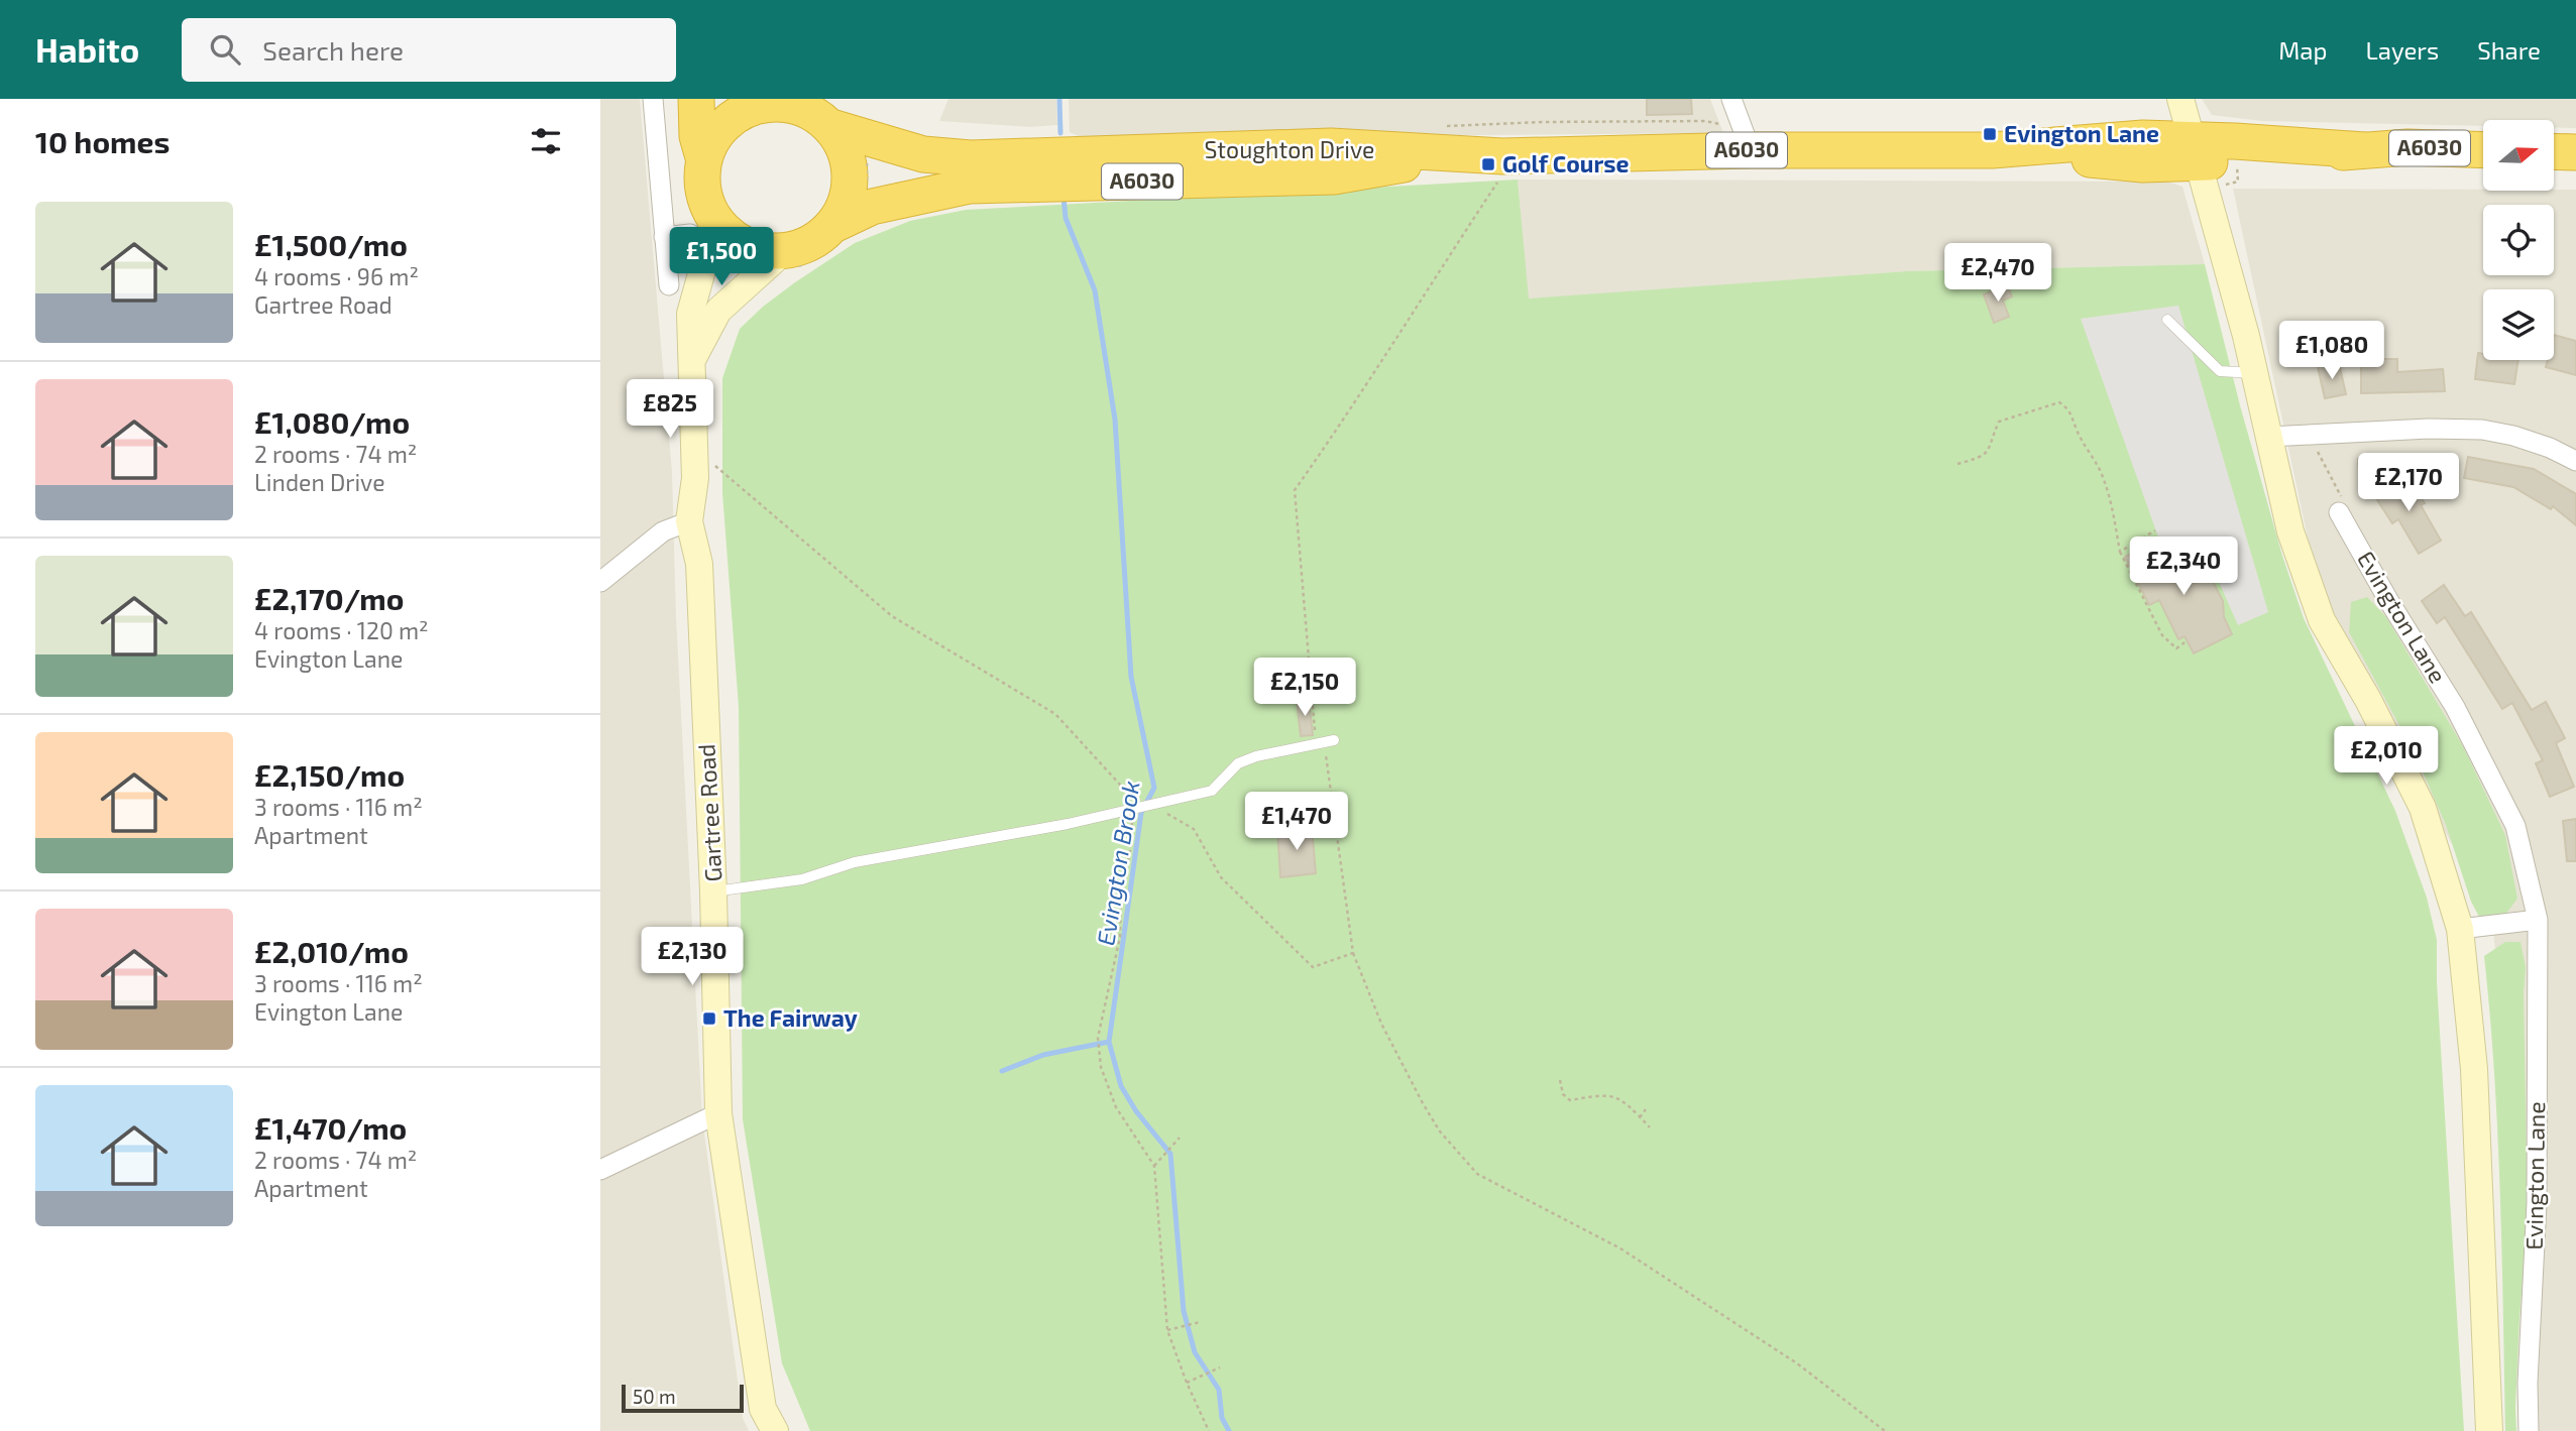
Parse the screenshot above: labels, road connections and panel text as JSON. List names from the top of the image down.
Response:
{
  "streets": {
    "highway": ["A6030", "Stoughton Drive"],
    "main road": ["Gartree Road"],
    "street": ["Evington Lane"]
  },
  "crossings": [
    ["A6030", "Stoughton Drive"],
    ["Stoughton Drive", "Gartree Road"]
  ],
  "water": ["Evington Brook"],
  "places": {
    "transit": ["Evington Lane", "Golf Course", "The Fairway"]
  },
  "scale_bar": "50 m",
  "north": "right",
  "page": {
    "header": "Habito",
    "search": "Search here",
    "nav": ["Map", "Layers", "Share"],
    "heading": "10 homes",
    "list": [
      {
        "name": "£1,500/mo",
        "note": "4 rooms · 96 m² · Gartree Road"
      },
      {
        "name": "£1,080/mo",
        "note": "2 rooms · 74 m² · Linden Drive"
      },
      {
        "name": "£2,170/mo",
        "note": "4 rooms · 120 m² · Evington Lane"
      },
      {
        "name": "£2,150/mo",
        "note": "3 rooms · 116 m² · Apartment"
      },
      {
        "name": "£2,010/mo",
        "note": "3 rooms · 116 m² · Evington Lane"
      },
      {
        "name": "£1,470/mo",
        "note": "2 rooms · 74 m² · Apartment"
      }
    ],
    "price": [
      "£1,500",
      "£2,470",
      "£1,080",
      "£825",
      "£2,170",
      "£2,340",
      "£2,150",
      "£2,010",
      "£1,470",
      "£2,130"
    ],
    "scale": "50 m"
  }
}
